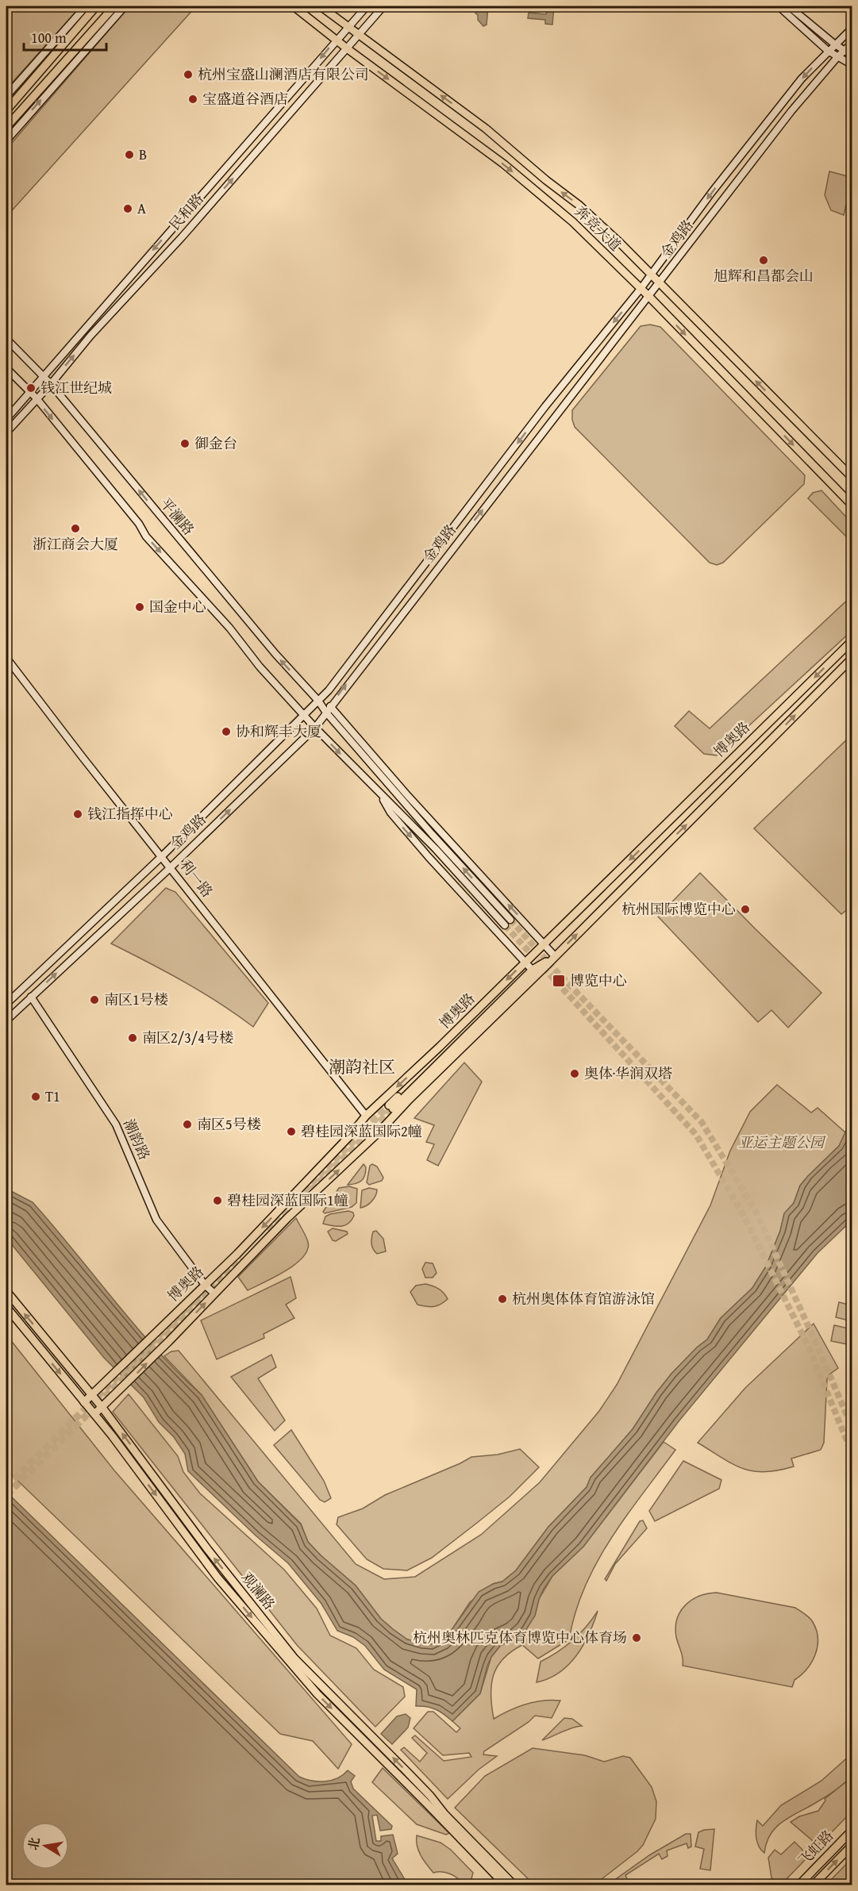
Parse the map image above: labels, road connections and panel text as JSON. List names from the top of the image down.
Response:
{
  "streets": {
    "main road": [
      "民和路",
      "奔竞大道",
      "金鸡路",
      "平澜路",
      "博奥路",
      "利一路",
      "潮韵路",
      "观澜路",
      "飞虹路"
    ]
  },
  "crossings": [
    ["民和路", "奔竞大道"],
    ["民和路", "平澜路"],
    ["奔竞大道", "金鸡路"],
    ["金鸡路", "平澜路"],
    ["金鸡路", "利一路"],
    ["金鸡路", "潮韵路"],
    ["博奥路", "利一路"],
    ["博奥路", "潮韵路"],
    ["博奥路", "观澜路"]
  ],
  "districts": ["潮韵社区"],
  "parks": ["亚运主题公园"],
  "places": {
    "other": [
      "杭州宝盛山澜酒店有限公司",
      "宝盛道谷酒店",
      "B",
      "A",
      "旭辉和昌都会山",
      "钱江世纪城",
      "御金台",
      "浙江商会大厦",
      "国金中心",
      "协和辉丰大厦",
      "钱江指挥中心",
      "杭州国际博览中心",
      "南区1号楼",
      "南区2/3/4号楼",
      "奥体·华润双塔",
      "T1",
      "南区5号楼",
      "碧桂园深蓝国际2幢",
      "碧桂园深蓝国际1幢",
      "杭州奥体体育馆游泳馆",
      "杭州奥林匹克体育博览中心体育场"
    ],
    "transit": ["博览中心"]
  },
  "scale_bar": "100 m",
  "north": "left"
}
